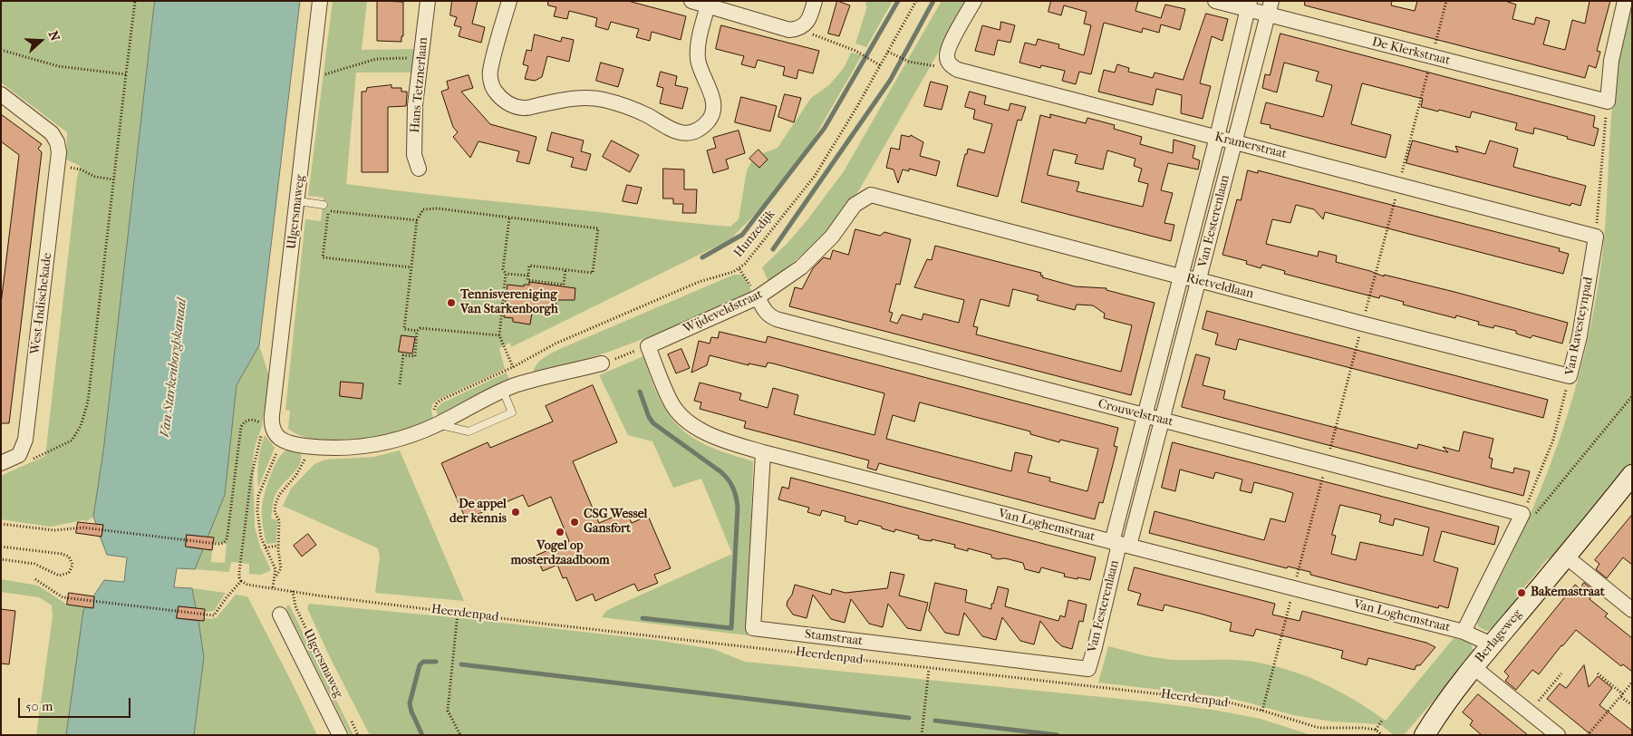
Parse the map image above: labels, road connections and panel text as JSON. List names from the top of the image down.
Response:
{
  "streets": {
    "street": [
      "De Klerkstraat",
      "Hans Tetznerlaan",
      "Kramerstraat",
      "Ulgersmaweg",
      "Van Eesterenlaan",
      "Rietveldlaan",
      "West-Indischekade",
      "Wijdeveldstraat",
      "Van Ravesteynpad",
      "Crouwelstraat",
      "Van Loghemstraat",
      "Berlageweg",
      "Stamstraat"
    ],
    "path": ["Hunzedijk", "Heerdenpad"]
  },
  "crossings": [
    ["De Klerkstraat", "Van Eesterenlaan"],
    ["Kramerstraat", "Van Eesterenlaan"],
    ["Kramerstraat", "Van Ravesteynpad"],
    ["Ulgersmaweg", "Heerdenpad"],
    ["Van Eesterenlaan", "Rietveldlaan"],
    ["Van Eesterenlaan", "Crouwelstraat"],
    ["Van Eesterenlaan", "Van Loghemstraat"],
    ["Van Eesterenlaan", "Stamstraat"],
    ["Rietveldlaan", "Wijdeveldstraat"],
    ["Rietveldlaan", "Van Ravesteynpad"],
    ["Wijdeveldstraat", "Crouwelstraat"],
    ["Wijdeveldstraat", "Van Loghemstraat"],
    ["Van Ravesteynpad", "Crouwelstraat"],
    ["Van Loghemstraat", "Berlageweg"],
    ["Van Loghemstraat", "Stamstraat"]
  ],
  "water": ["Van Starkenborghkanaal"],
  "places": [
    "Tennisvereniging Van Starkenborgh",
    "De appel der kennis",
    "CSG Wessel Gansfort",
    "Vogel op mosterdzaadboom",
    "Bakemastraat"
  ],
  "scale_bar": "50 m",
  "north": "right"
}
